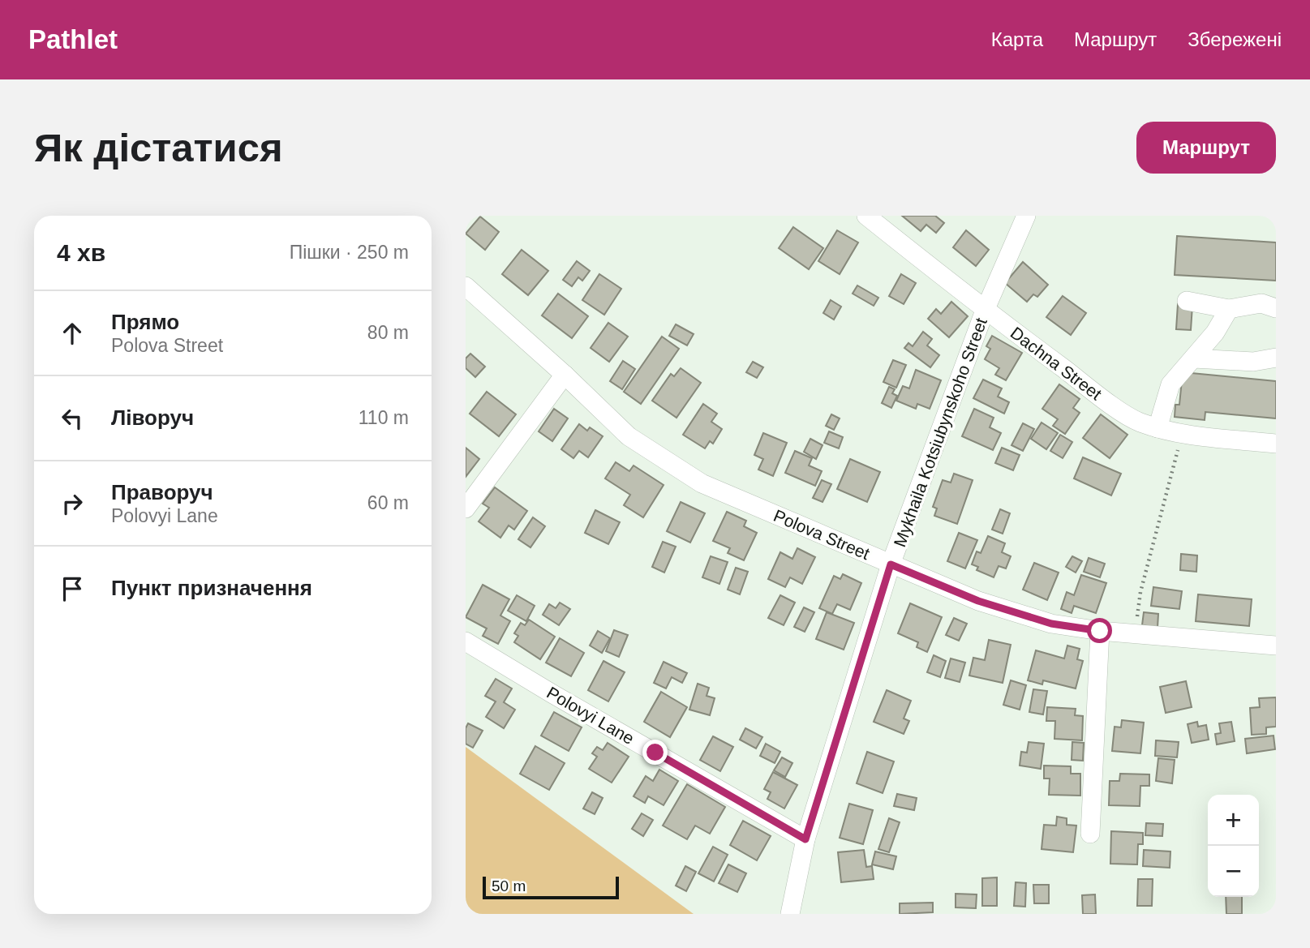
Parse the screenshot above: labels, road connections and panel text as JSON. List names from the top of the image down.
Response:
{
  "streets": {
    "street": [
      "Dachna Street",
      "Mykhaila Kotsiubynskoho Street",
      "Polova Street",
      "Polovyi Lane"
    ]
  },
  "crossings": [
    ["Dachna Street", "Mykhaila Kotsiubynskoho Street"],
    ["Mykhaila Kotsiubynskoho Street", "Polova Street"],
    ["Mykhaila Kotsiubynskoho Street", "Polovyi Lane"]
  ],
  "scale_bar": "50 m",
  "page": {
    "header": "Pathlet",
    "nav": ["Карта", "Маршрут", "Збережені"],
    "buttons": "Маршрут",
    "title": "Як дістатися",
    "heading": ["4 хв", "Пішки · 250 m"],
    "list": [
      ["Прямо", "Polova Street", "80 m"],
      ["Ліворуч", "110 m"],
      ["Праворуч", "Polovyi Lane", "60 m"],
      "Пункт призначення"
    ],
    "map_buttons": ["+", "−"],
    "scale": "50 m"
  }
}
